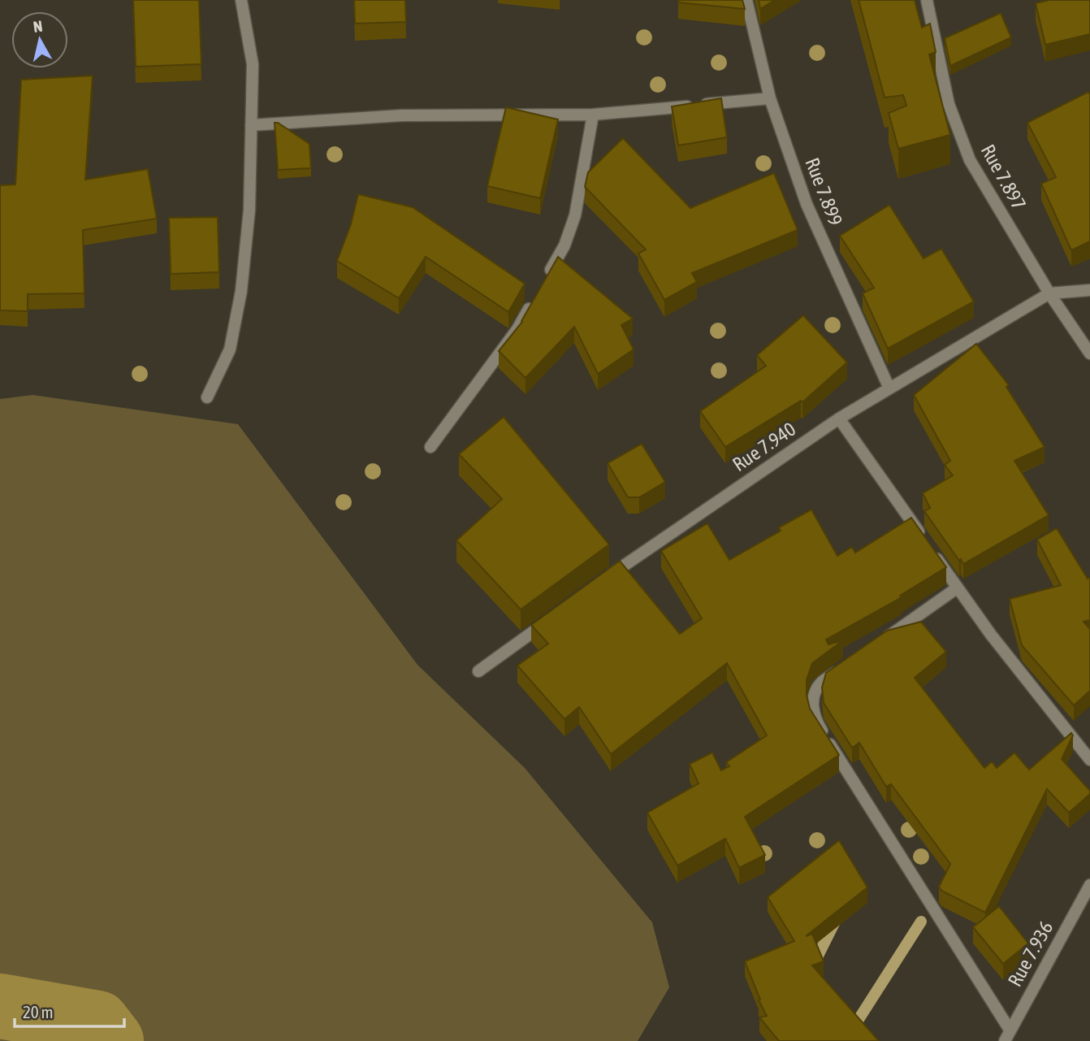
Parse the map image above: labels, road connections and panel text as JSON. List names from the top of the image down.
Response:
{
  "streets": {
    "street": [
      "Rue 7.897",
      "Rue 7.899",
      "Rue 7.940",
      "Rue 7.936"
    ]
  },
  "crossings": [
    ["Rue 7.897", "Rue 7.940"],
    ["Rue 7.899", "Rue 7.940"]
  ],
  "scale_bar": "20 m",
  "north": "top"
}
